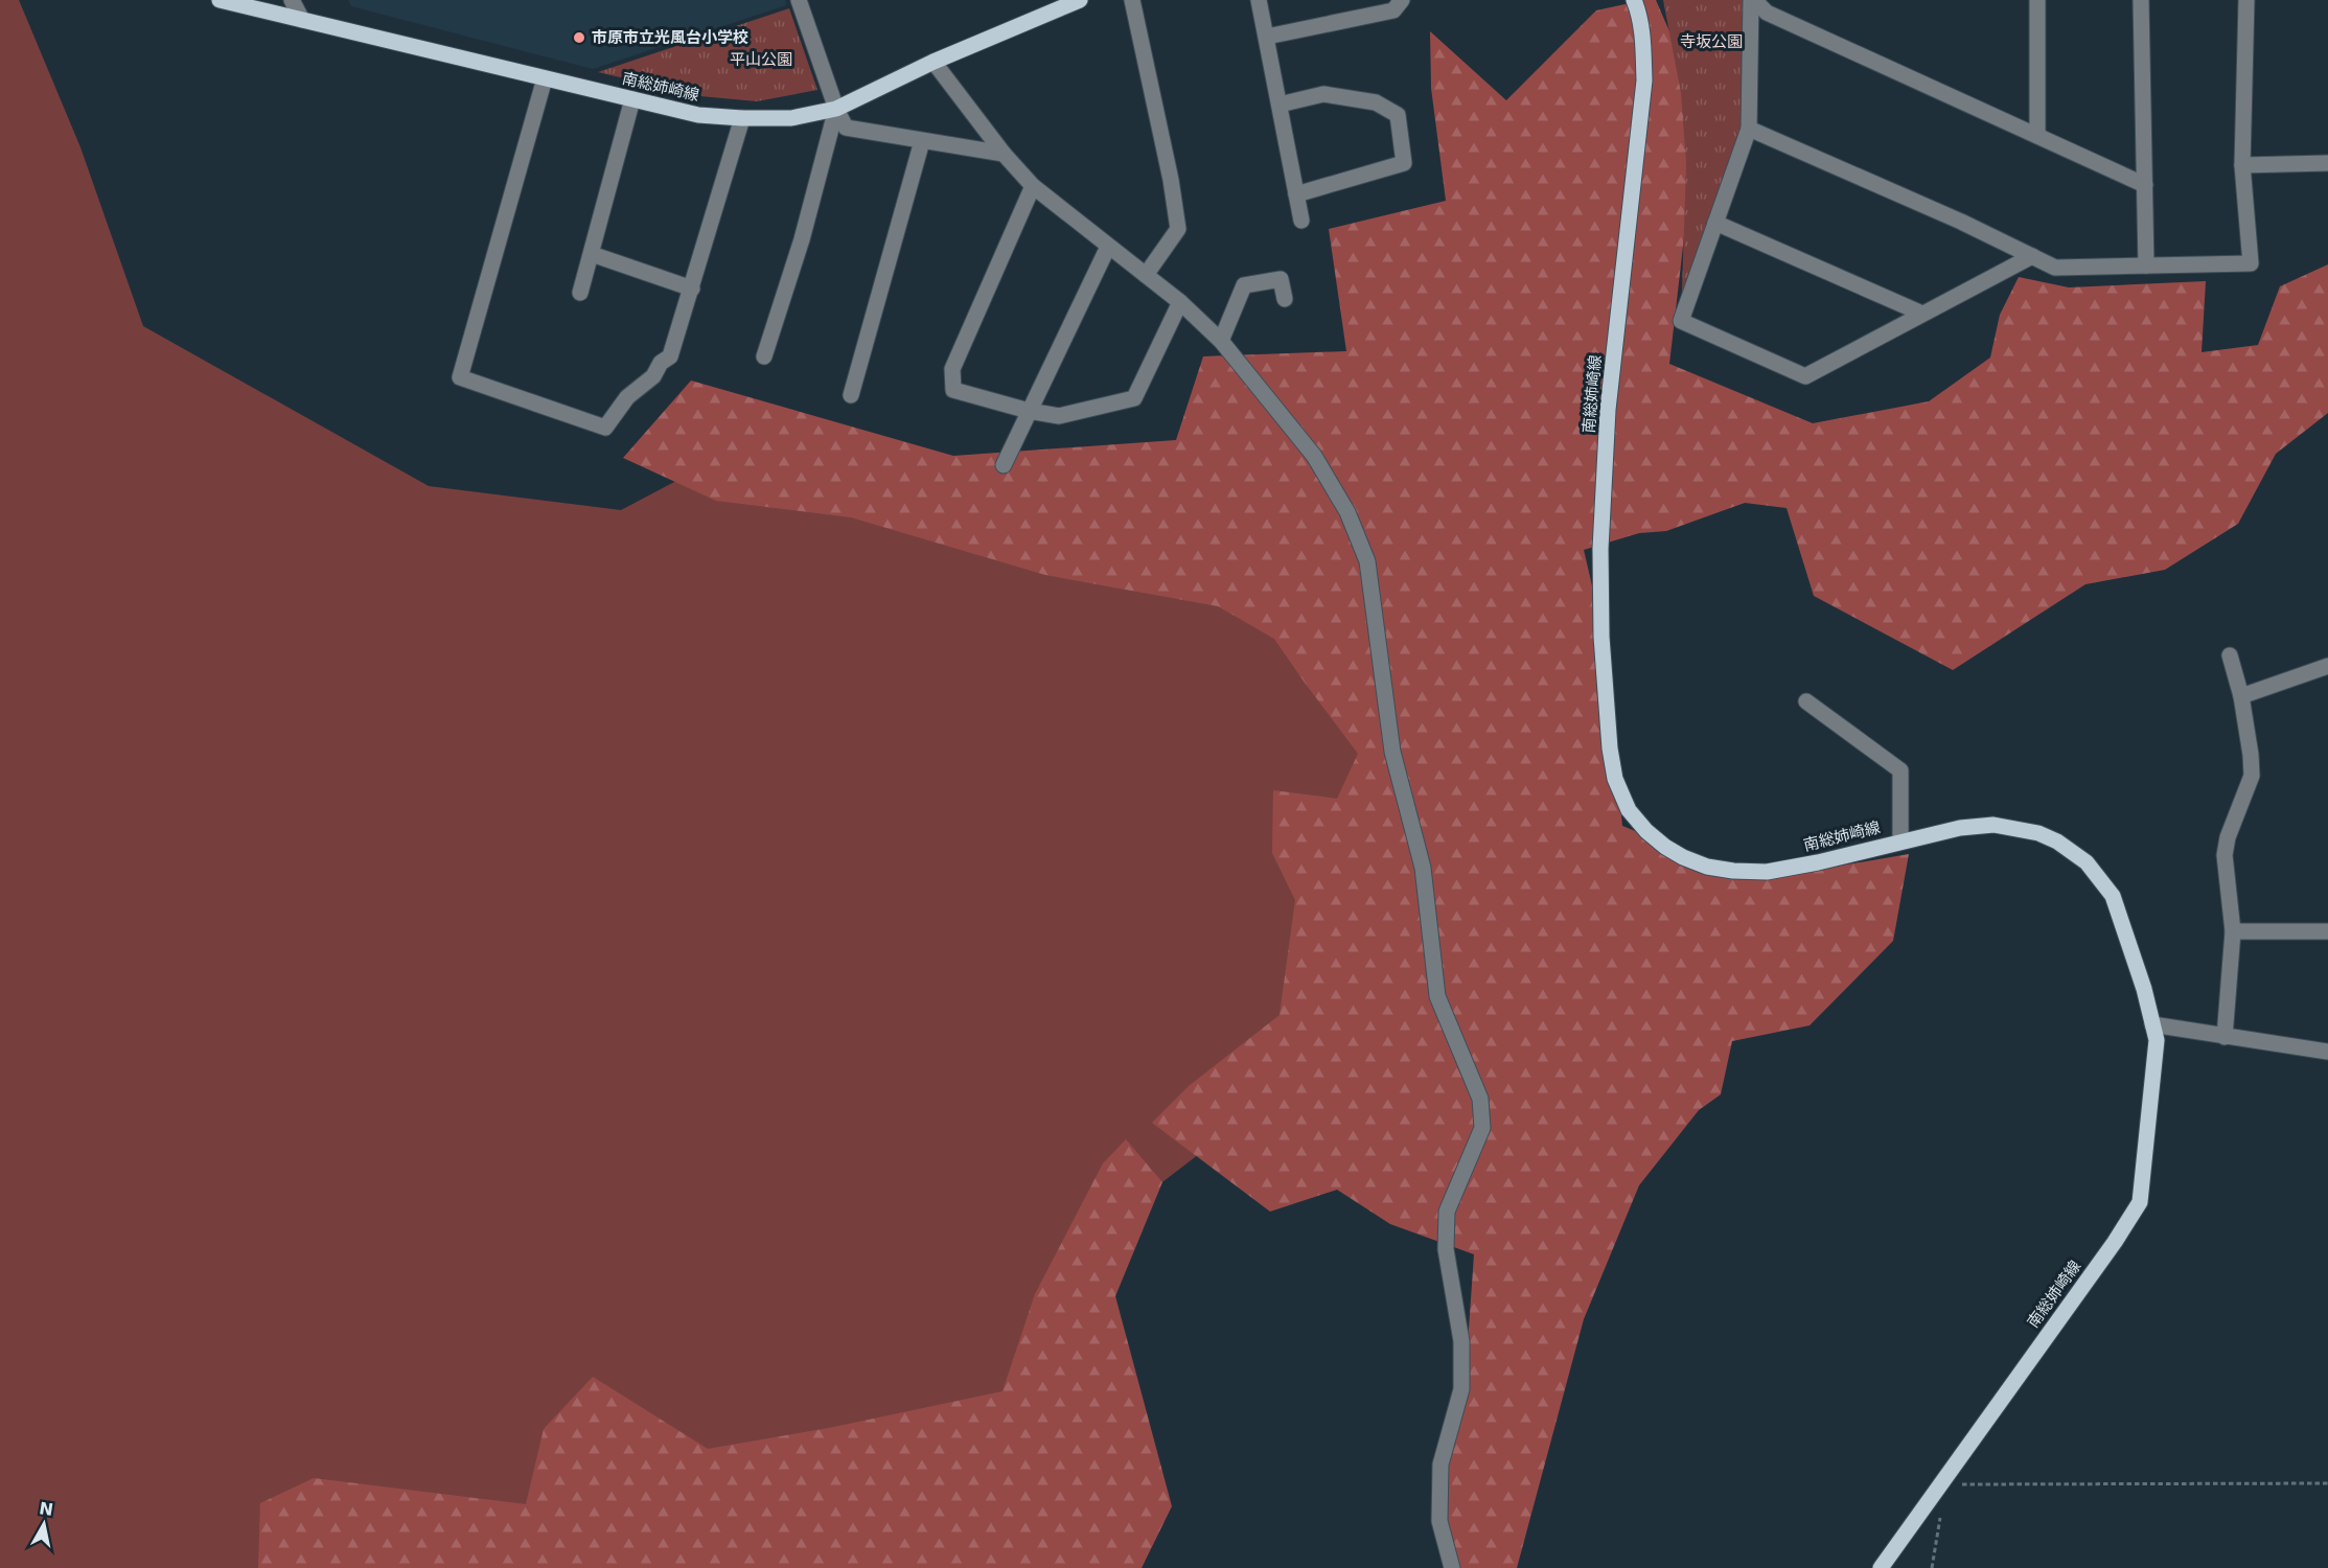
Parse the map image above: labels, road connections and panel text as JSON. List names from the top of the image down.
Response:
{
  "streets": {
    "main road": ["南総姉崎線"]
  },
  "parks": ["寺坂公園", "平山公園"],
  "places": ["市原市立光風台小学校"],
  "north": "top"
}
